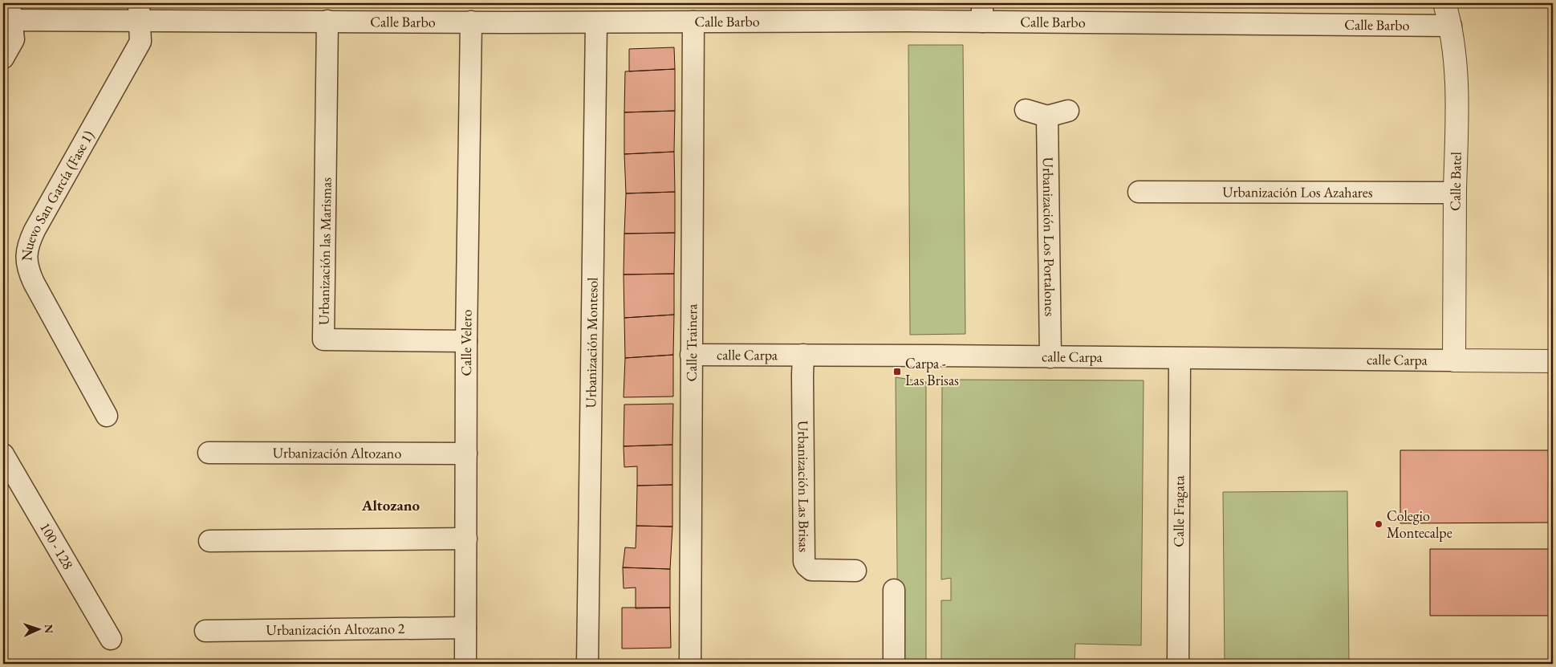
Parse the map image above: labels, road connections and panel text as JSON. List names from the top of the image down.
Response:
{
  "streets": {
    "street": [
      "Calle Barbo",
      "Calle Batel",
      "Urbanización Los Azahares",
      "Nuevo San García (Fase 1)",
      "Urbanización Los Portalones",
      "Urbanización las Marismas",
      "Calle Velero",
      "Urbanización Montesol",
      "Calle Trainera",
      "calle Carpa",
      "Urbanización Altozano",
      "Urbanización Las Brisas",
      "Calle Fragata",
      "100 - 128",
      "Urbanización Altozano 2"
    ]
  },
  "crossings": [
    ["Calle Barbo", "Calle Batel"],
    ["Calle Barbo", "Nuevo San García (Fase 1)"],
    ["Calle Barbo", "Urbanización las Marismas"],
    ["Calle Barbo", "Calle Velero"],
    ["Calle Barbo", "Urbanización Montesol"],
    ["Calle Barbo", "Calle Trainera"],
    ["Calle Batel", "Urbanización Los Azahares"],
    ["Calle Batel", "calle Carpa"],
    ["Urbanización Los Portalones", "calle Carpa"],
    ["Urbanización las Marismas", "Calle Velero"],
    ["Calle Velero", "Urbanización Altozano"],
    ["Calle Velero", "Urbanización Altozano 2"],
    ["Calle Trainera", "calle Carpa"],
    ["calle Carpa", "Urbanización Las Brisas"],
    ["calle Carpa", "Calle Fragata"]
  ],
  "districts": ["Altozano"],
  "places": {
    "transit": ["Carpa - Las Brisas"],
    "other": ["Colegio Montecalpe"]
  },
  "north": "right"
}
